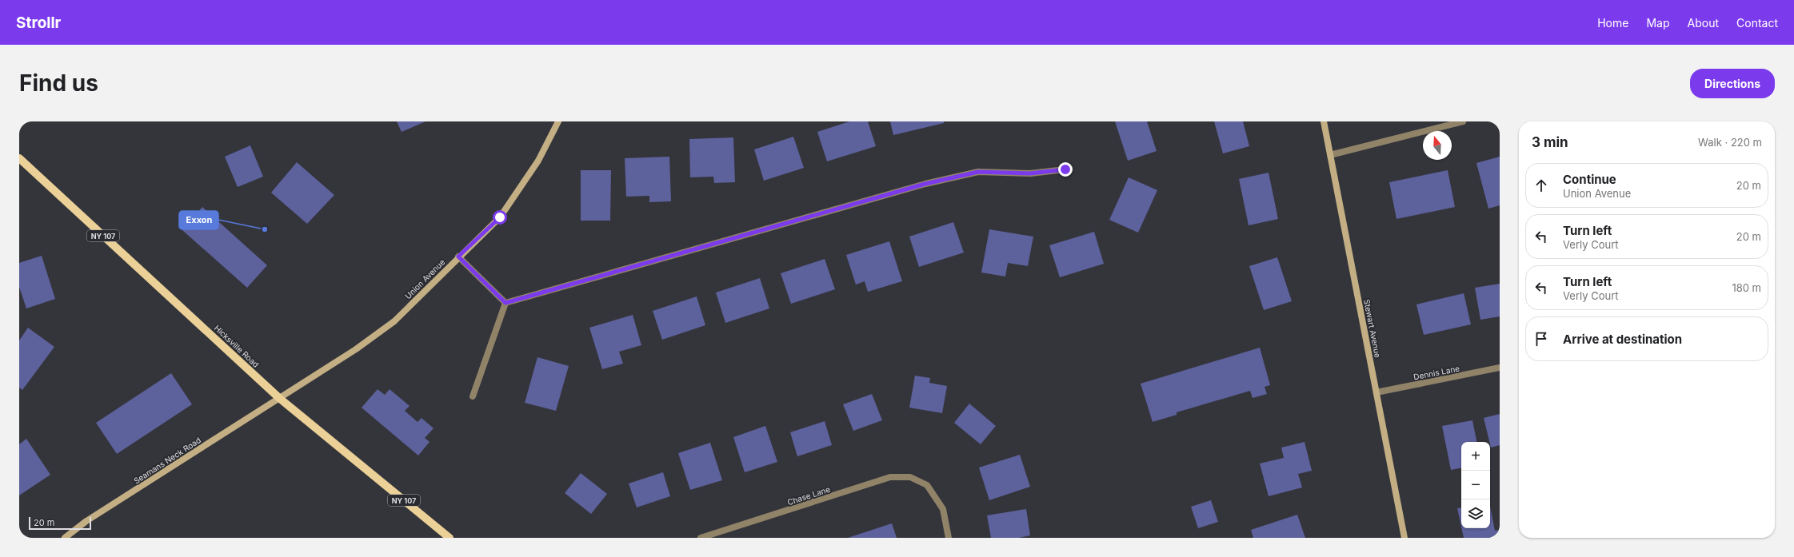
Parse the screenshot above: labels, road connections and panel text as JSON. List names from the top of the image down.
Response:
{
  "streets": {
    "main road": [
      "NY 107",
      "Union Avenue",
      "Stewart Avenue",
      "Hicksville Road",
      "Seamans Neck Road"
    ],
    "street": ["Dennis Lane", "Chase Lane"]
  },
  "crossings": [
    ["Union Avenue", "Hicksville Road"],
    ["Union Avenue", "Seamans Neck Road"],
    ["Stewart Avenue", "Dennis Lane"],
    ["Hicksville Road", "Seamans Neck Road"]
  ],
  "places": ["Exxon"],
  "scale_bar": "20 m",
  "north": "top",
  "page": {
    "header": "Strollr",
    "nav": [
      "Home",
      "Map",
      "About",
      "Contact"
    ],
    "buttons": "Directions",
    "title": "Find us",
    "heading": ["3 min", "Walk · 220 m"],
    "list": [
      ["Continue", "Union Avenue", "20 m"],
      ["Turn left", "Verly Court", "20 m"],
      ["Turn left", "Verly Court", "180 m"],
      "Arrive at destination"
    ],
    "map_buttons": ["+", "−"],
    "scale": "20 m"
  }
}
